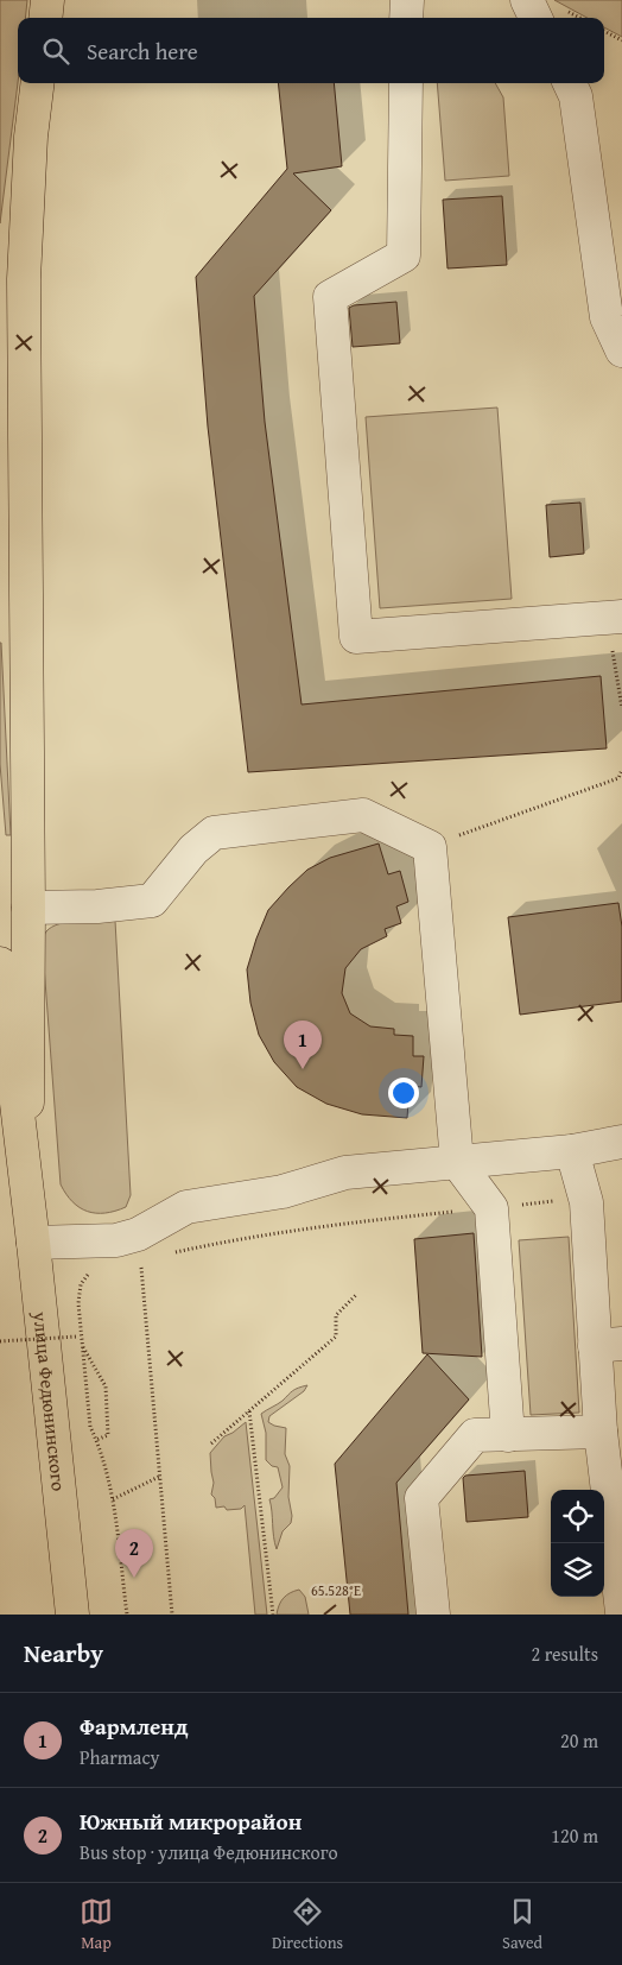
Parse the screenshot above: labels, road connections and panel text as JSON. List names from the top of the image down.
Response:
{
  "streets": {
    "main road": ["улица Федюнинского"]
  },
  "page": {
    "search": "Search here",
    "pins": ["1", "2"],
    "heading": ["Nearby", "2 results"],
    "list": [
      {
        "mark": "1",
        "name": "Фармленд",
        "note": "Pharmacy",
        "value": "20 m"
      },
      {
        "mark": "2",
        "name": "Южный микрорайон",
        "note": "Bus stop · улица Федюнинского",
        "value": "120 m"
      }
    ],
    "nav": ["Map", "Directions", "Saved"]
  },
  "coordinates": ["65.528°E"]
}
